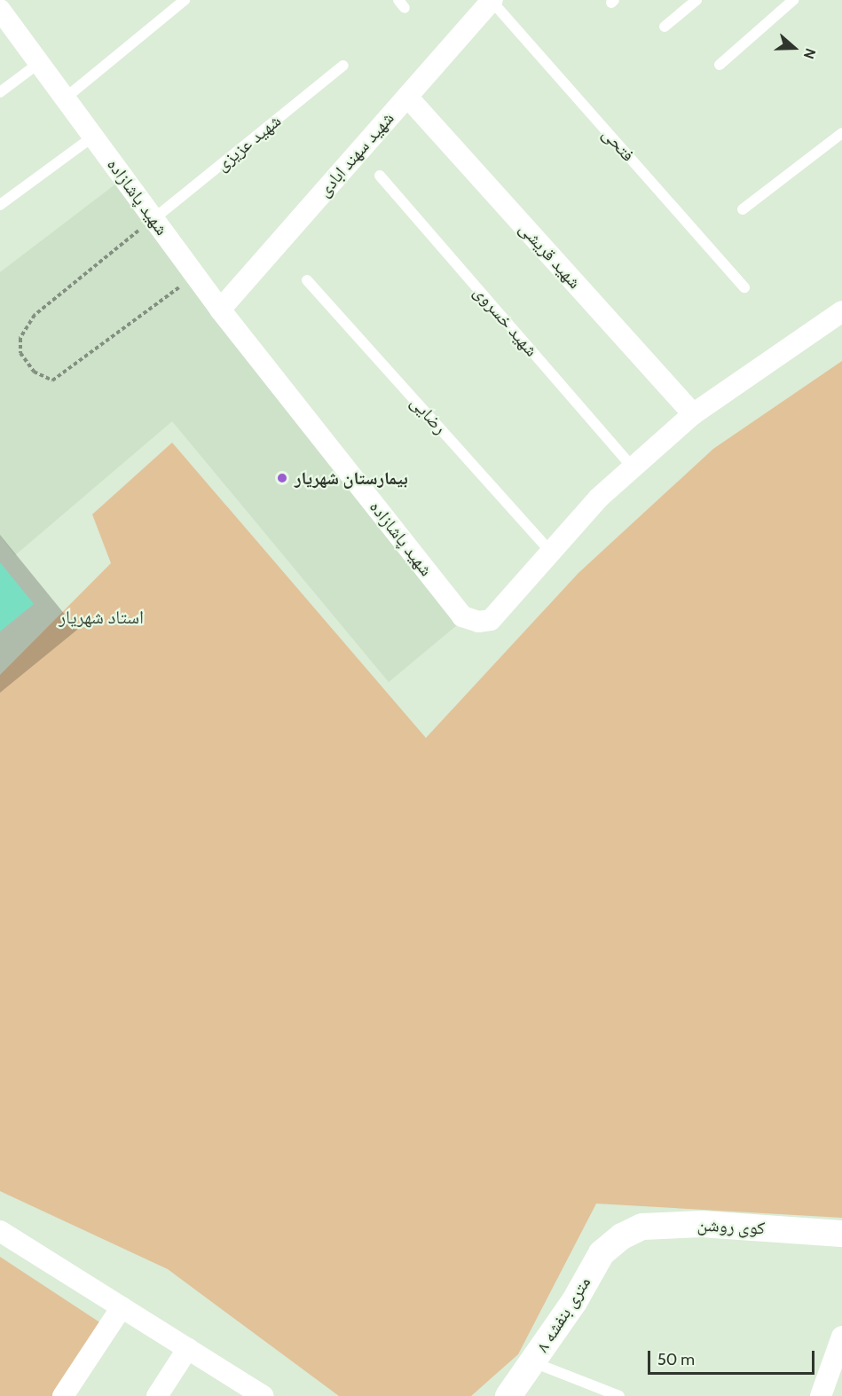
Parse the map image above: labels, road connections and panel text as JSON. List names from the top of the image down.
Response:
{
  "streets": {
    "street": [
      "شهید سهند ابادی",
      "شهید پاشازاده",
      "شهید قریشی",
      "کوی روشن",
      "۸ متری بنفشه"
    ],
    "lane": [
      "شهید عزیزی",
      "فتحی",
      "شهید خسروی",
      "رضایی"
    ]
  },
  "crossings": [
    ["شهید عزیزی", "شهید پاشازاده"],
    ["فتحی", "شهید سهند ابادی"],
    ["شهید سهند ابادی", "شهید پاشازاده"],
    ["شهید سهند ابادی", "شهید قریشی"],
    ["شهید پاشازاده", "شهید قریشی"],
    ["شهید پاشازاده", "شهید خسروی"],
    ["شهید پاشازاده", "رضایی"],
    ["کوی روشن", "۸ متری بنفشه"]
  ],
  "districts": ["استاد شهریار"],
  "places": ["بیمارستان شهریار"],
  "scale_bar": "50 m",
  "north": "right"
}
